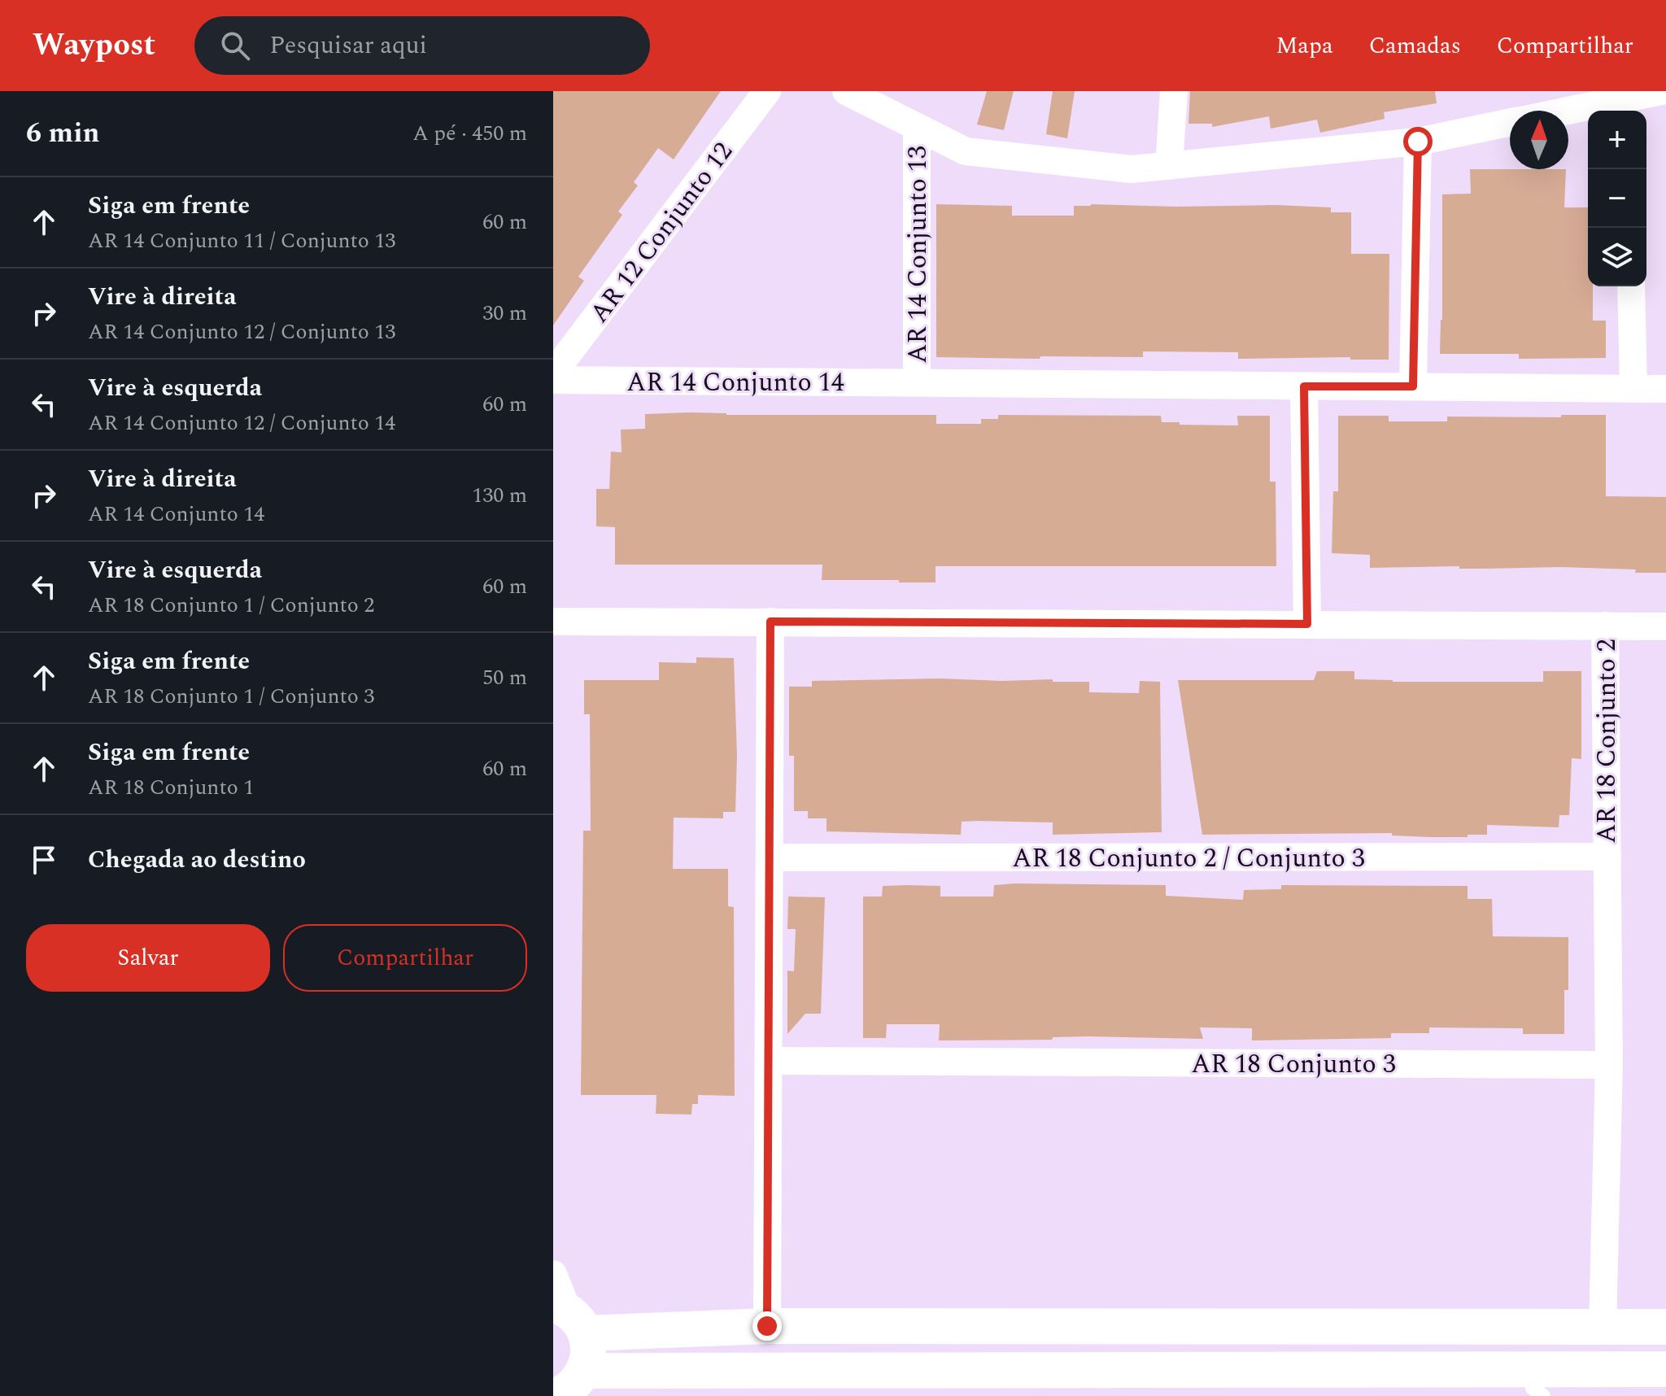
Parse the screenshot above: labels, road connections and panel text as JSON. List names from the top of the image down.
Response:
{
  "streets": {
    "street": [
      "AR 12 Conjunto 12",
      "AR 14 Conjunto 13",
      "AR 14 Conjunto 14",
      "AR 18 Conjunto 2",
      "AR 18 Conjunto 2 / Conjunto 3",
      "AR 18 Conjunto 3"
    ]
  },
  "crossings": [
    ["AR 14 Conjunto 13", "AR 14 Conjunto 14"],
    ["AR 18 Conjunto 2", "AR 18 Conjunto 2 / Conjunto 3"]
  ],
  "north": "top",
  "page": {
    "header": "Waypost",
    "search": "Pesquisar aqui",
    "nav": ["Mapa", "Camadas", "Compartilhar"],
    "heading": ["6 min", "A pé · 450 m"],
    "map_buttons": ["+", "−"],
    "list": [
      ["Siga em frente", "AR 14 Conjunto 11 / Conjunto 13", "60 m"],
      ["Vire à direita", "AR 14 Conjunto 12 / Conjunto 13", "30 m"],
      ["Vire à esquerda", "AR 14 Conjunto 12 / Conjunto 14", "60 m"],
      ["Vire à direita", "AR 14 Conjunto 14", "130 m"],
      ["Vire à esquerda", "AR 18 Conjunto 1 / Conjunto 2", "60 m"],
      ["Siga em frente", "AR 18 Conjunto 1 / Conjunto 3", "50 m"],
      ["Siga em frente", "AR 18 Conjunto 1", "60 m"],
      "Chegada ao destino"
    ],
    "buttons": ["Salvar", "Compartilhar"]
  }
}
